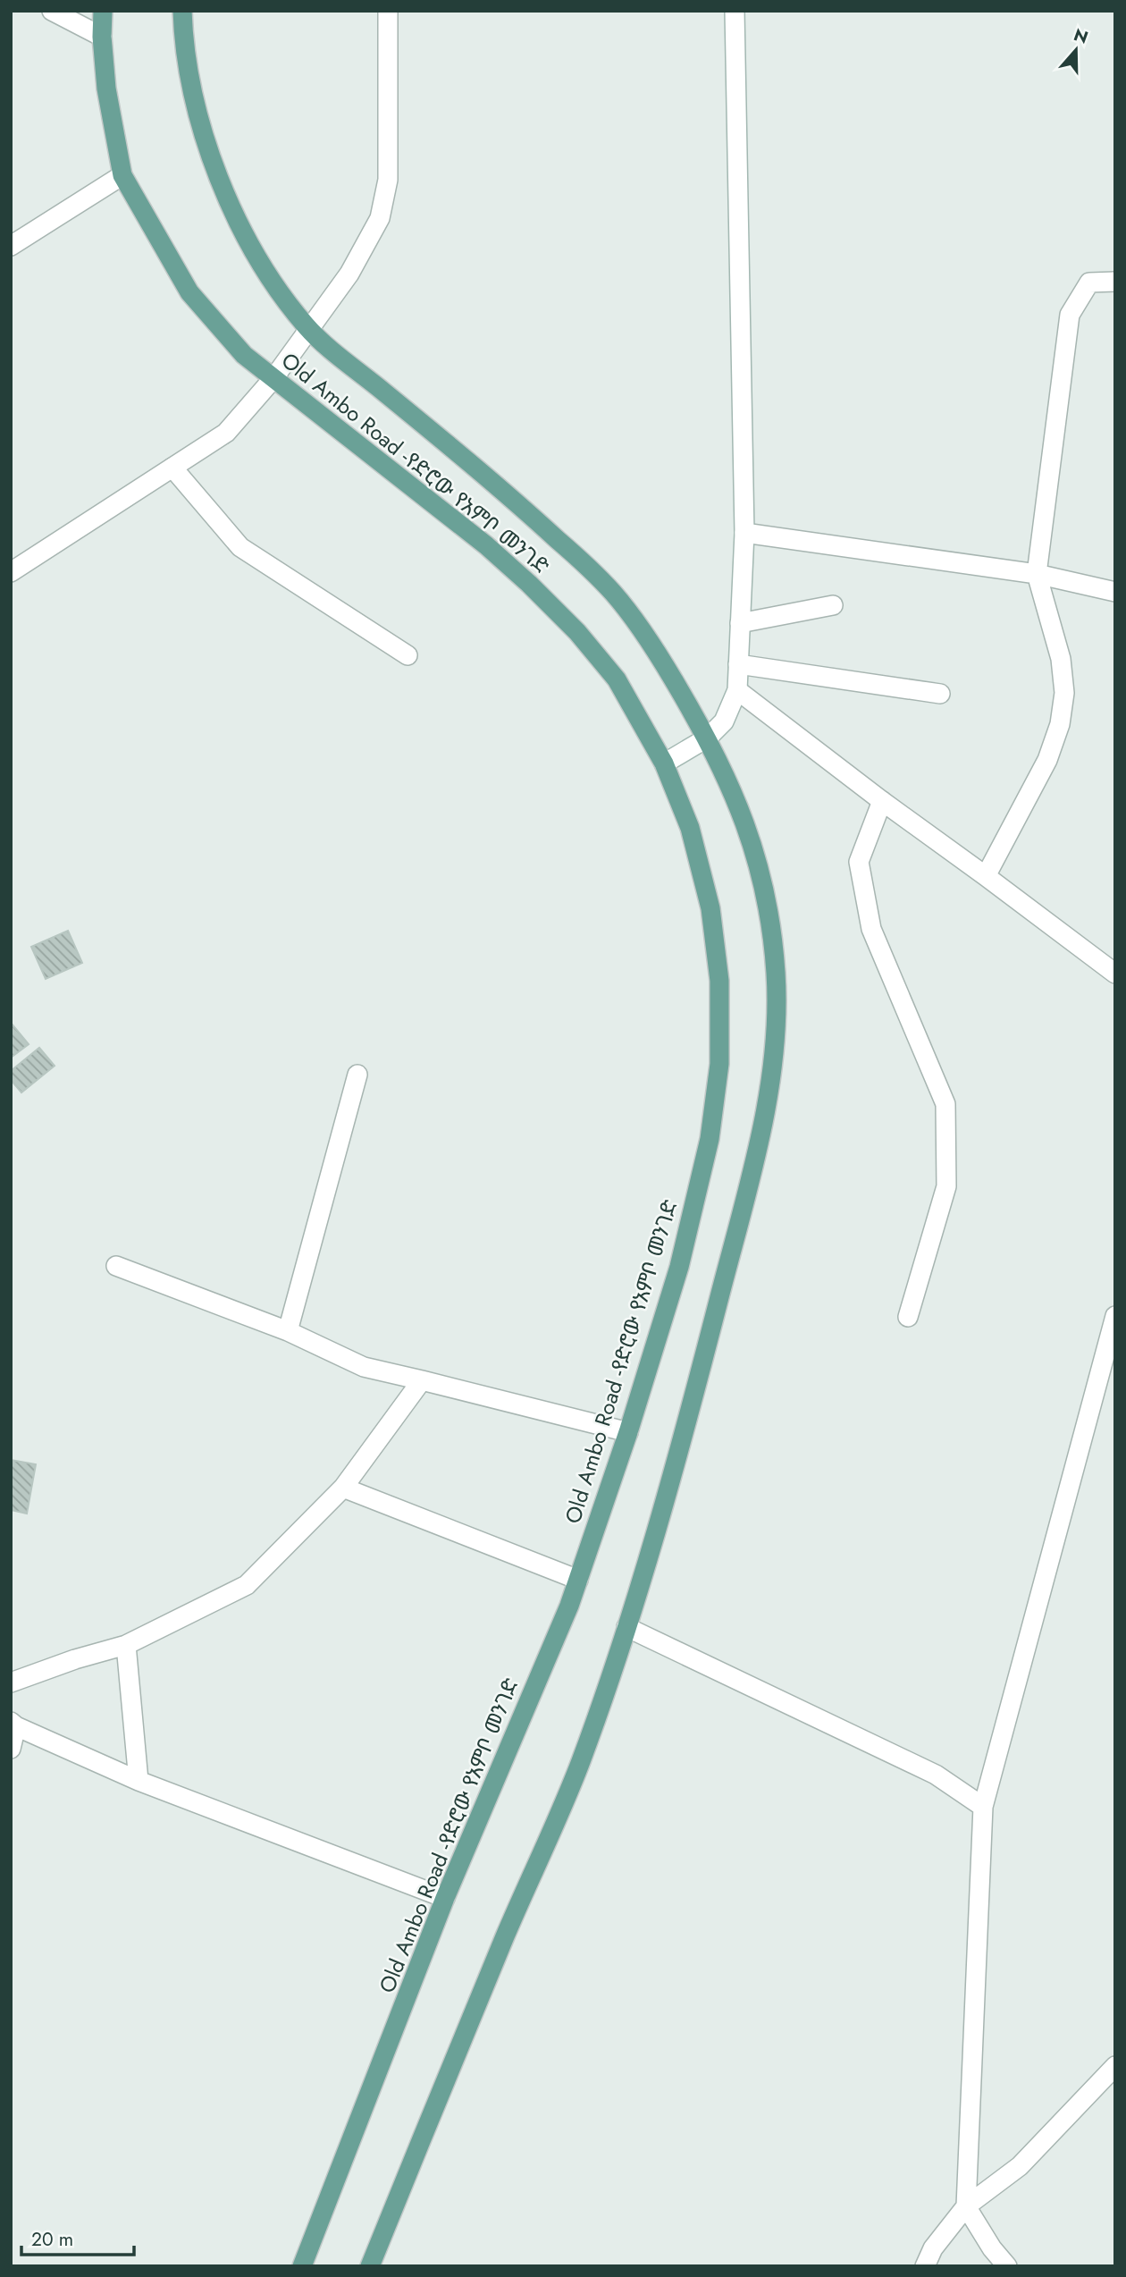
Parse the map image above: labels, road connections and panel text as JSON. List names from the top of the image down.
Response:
{
  "streets": {
    "main road": ["Old Ambo Road -የድሮው የአምቦ መንገድ"]
  },
  "scale_bar": "20 m",
  "north": "top"
}
